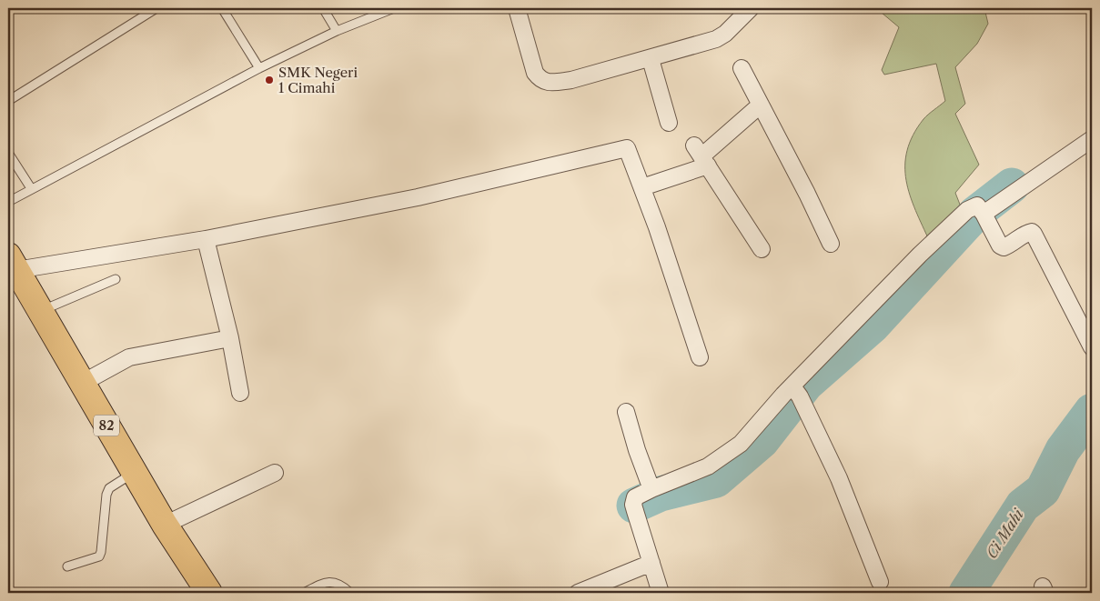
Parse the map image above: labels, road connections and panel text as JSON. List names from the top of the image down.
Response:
{
  "streets": {
    "main road": ["82"]
  },
  "water": ["Ci Mahi"],
  "places": ["SMK Negeri 1 Cimahi"]
}
